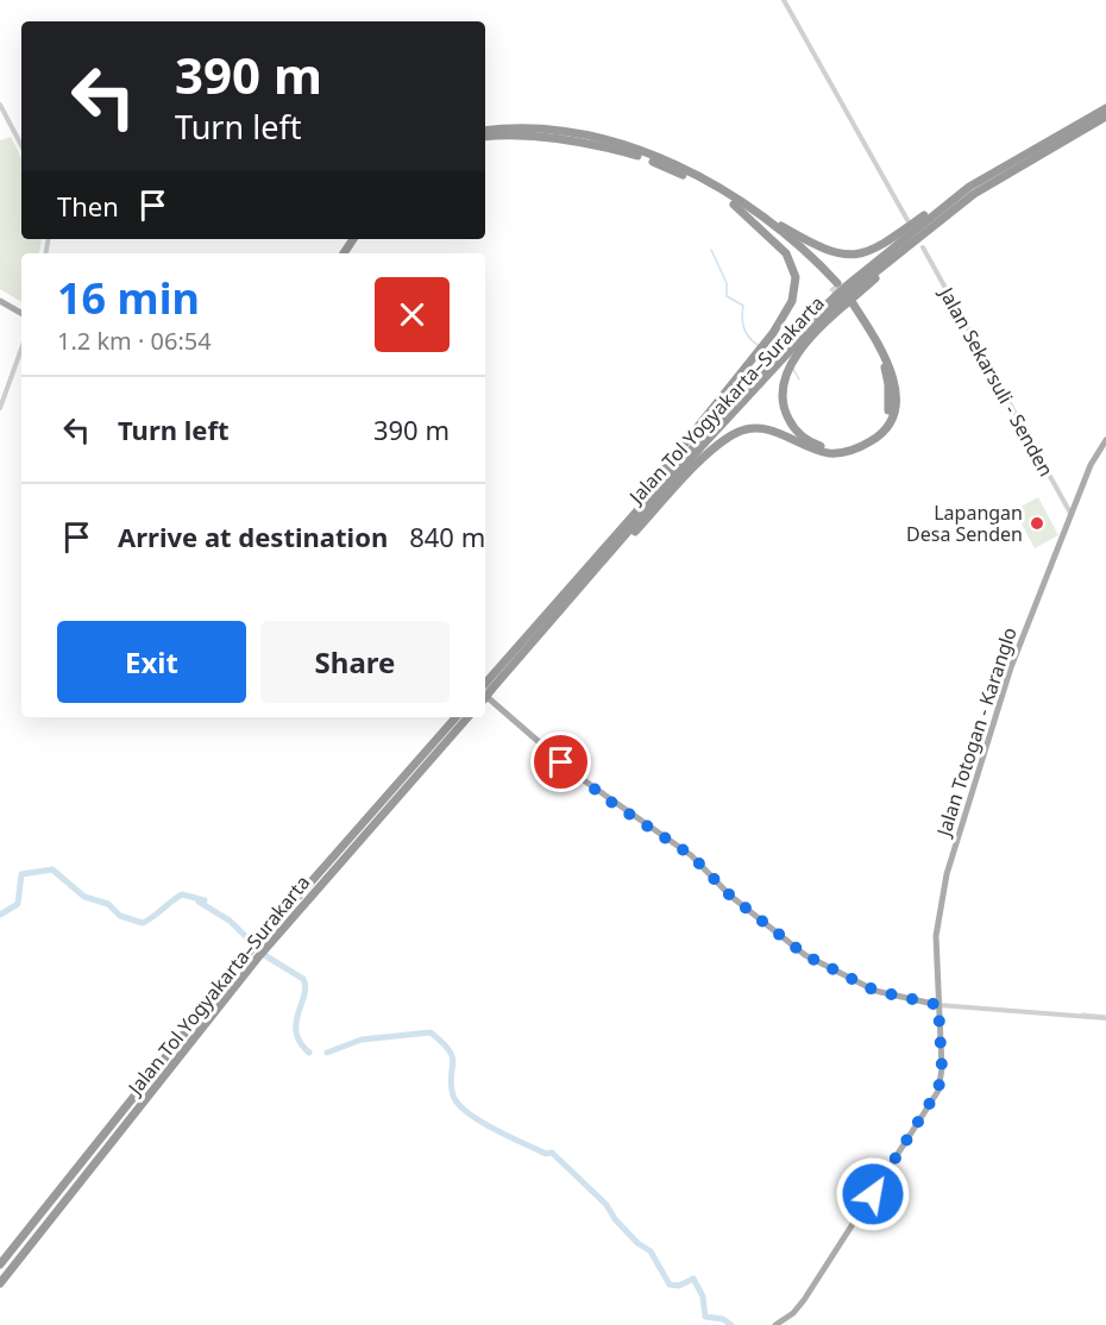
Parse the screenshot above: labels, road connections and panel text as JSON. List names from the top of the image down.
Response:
{
  "streets": {
    "highway": ["Jalan Tol Yogyakarta–Surakarta"],
    "main road": ["Jalan Totogan - Karanglo"],
    "street": ["Jalan Sekarsuli - Senden"]
  },
  "crossings": [
    ["Jalan Sekarsuli - Senden", "Jalan Totogan - Karanglo"]
  ],
  "places": ["Lapangan Desa Senden"],
  "page": {
    "turn": ["390 m", "Turn left"],
    "then": "Then",
    "heading": ["16 min", "1.2 km · 06:54"],
    "list": [
      {
        "name": "Turn left",
        "value": "390 m"
      },
      {
        "name": "Arrive at destination",
        "value": "840 m"
      }
    ],
    "buttons": ["Exit", "Share"]
  }
}
